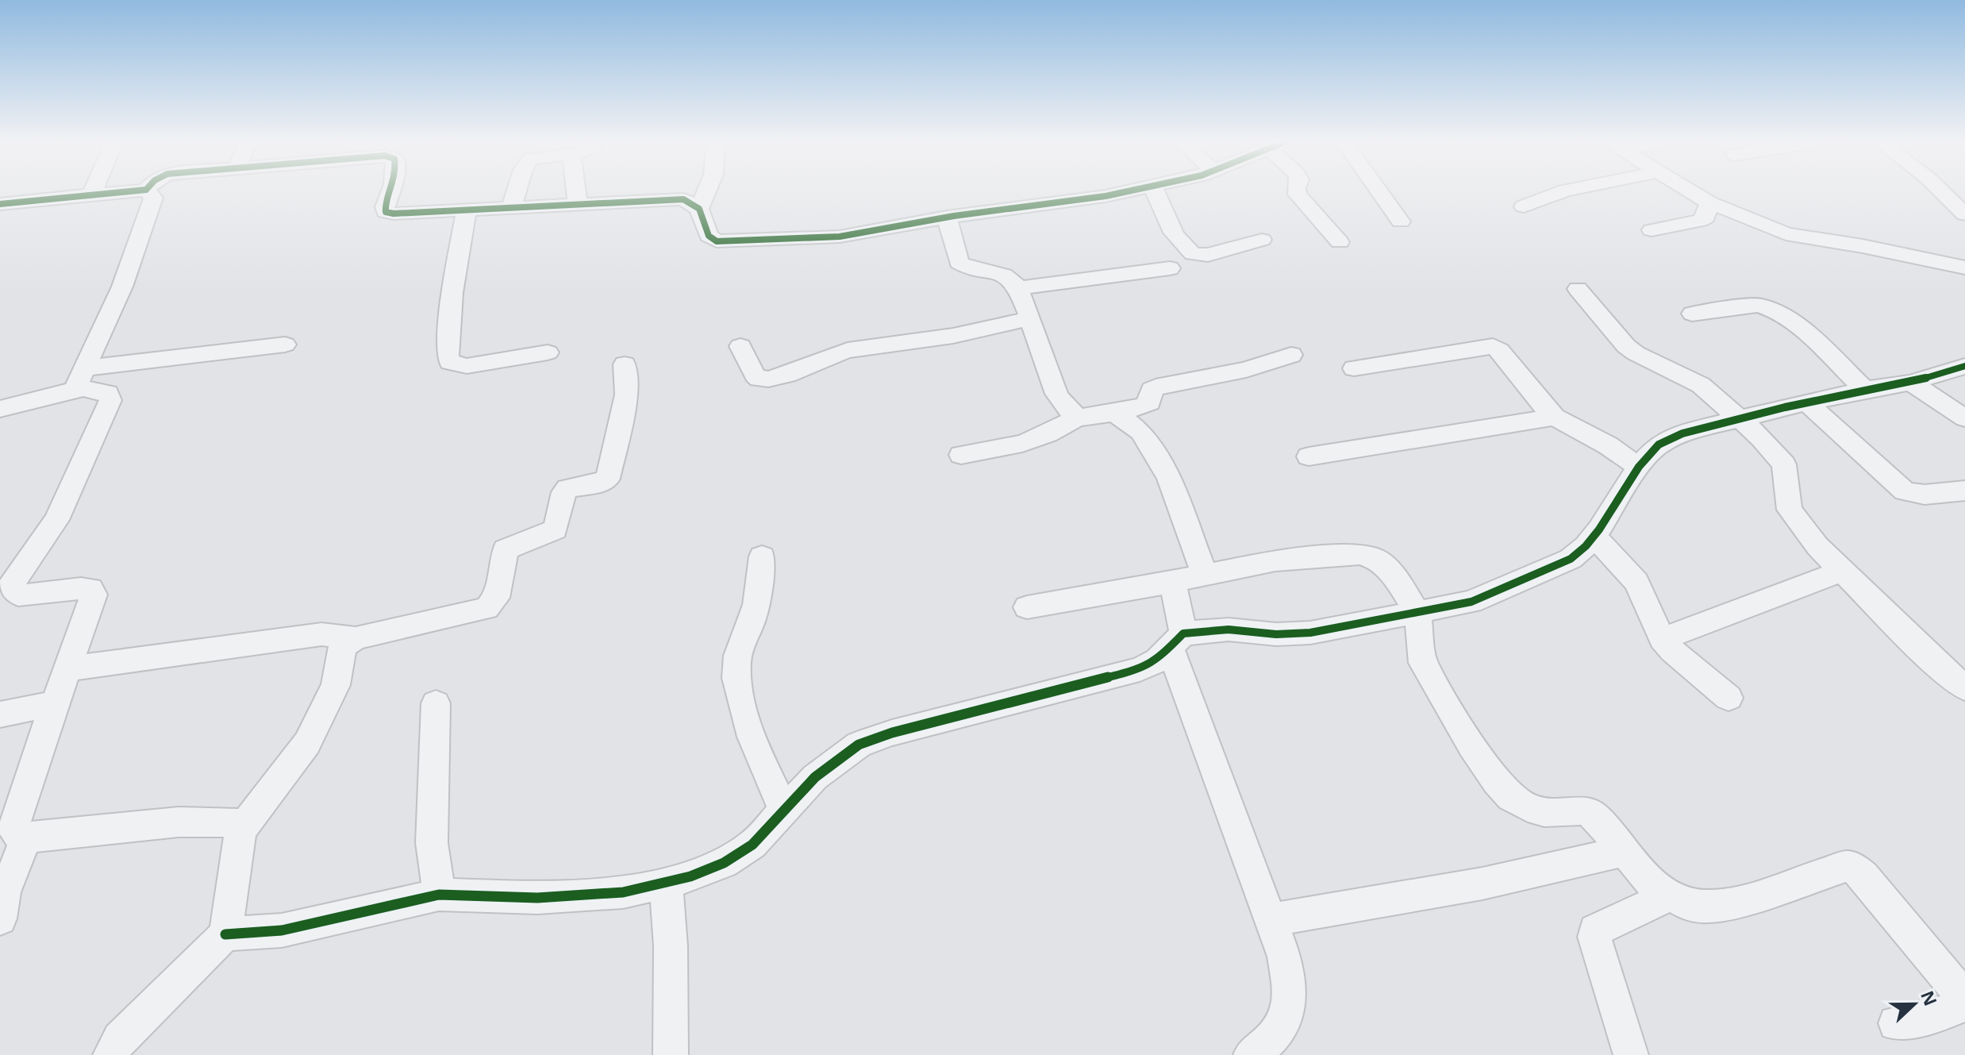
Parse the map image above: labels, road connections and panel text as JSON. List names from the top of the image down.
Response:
{
  "north": "right"
}
